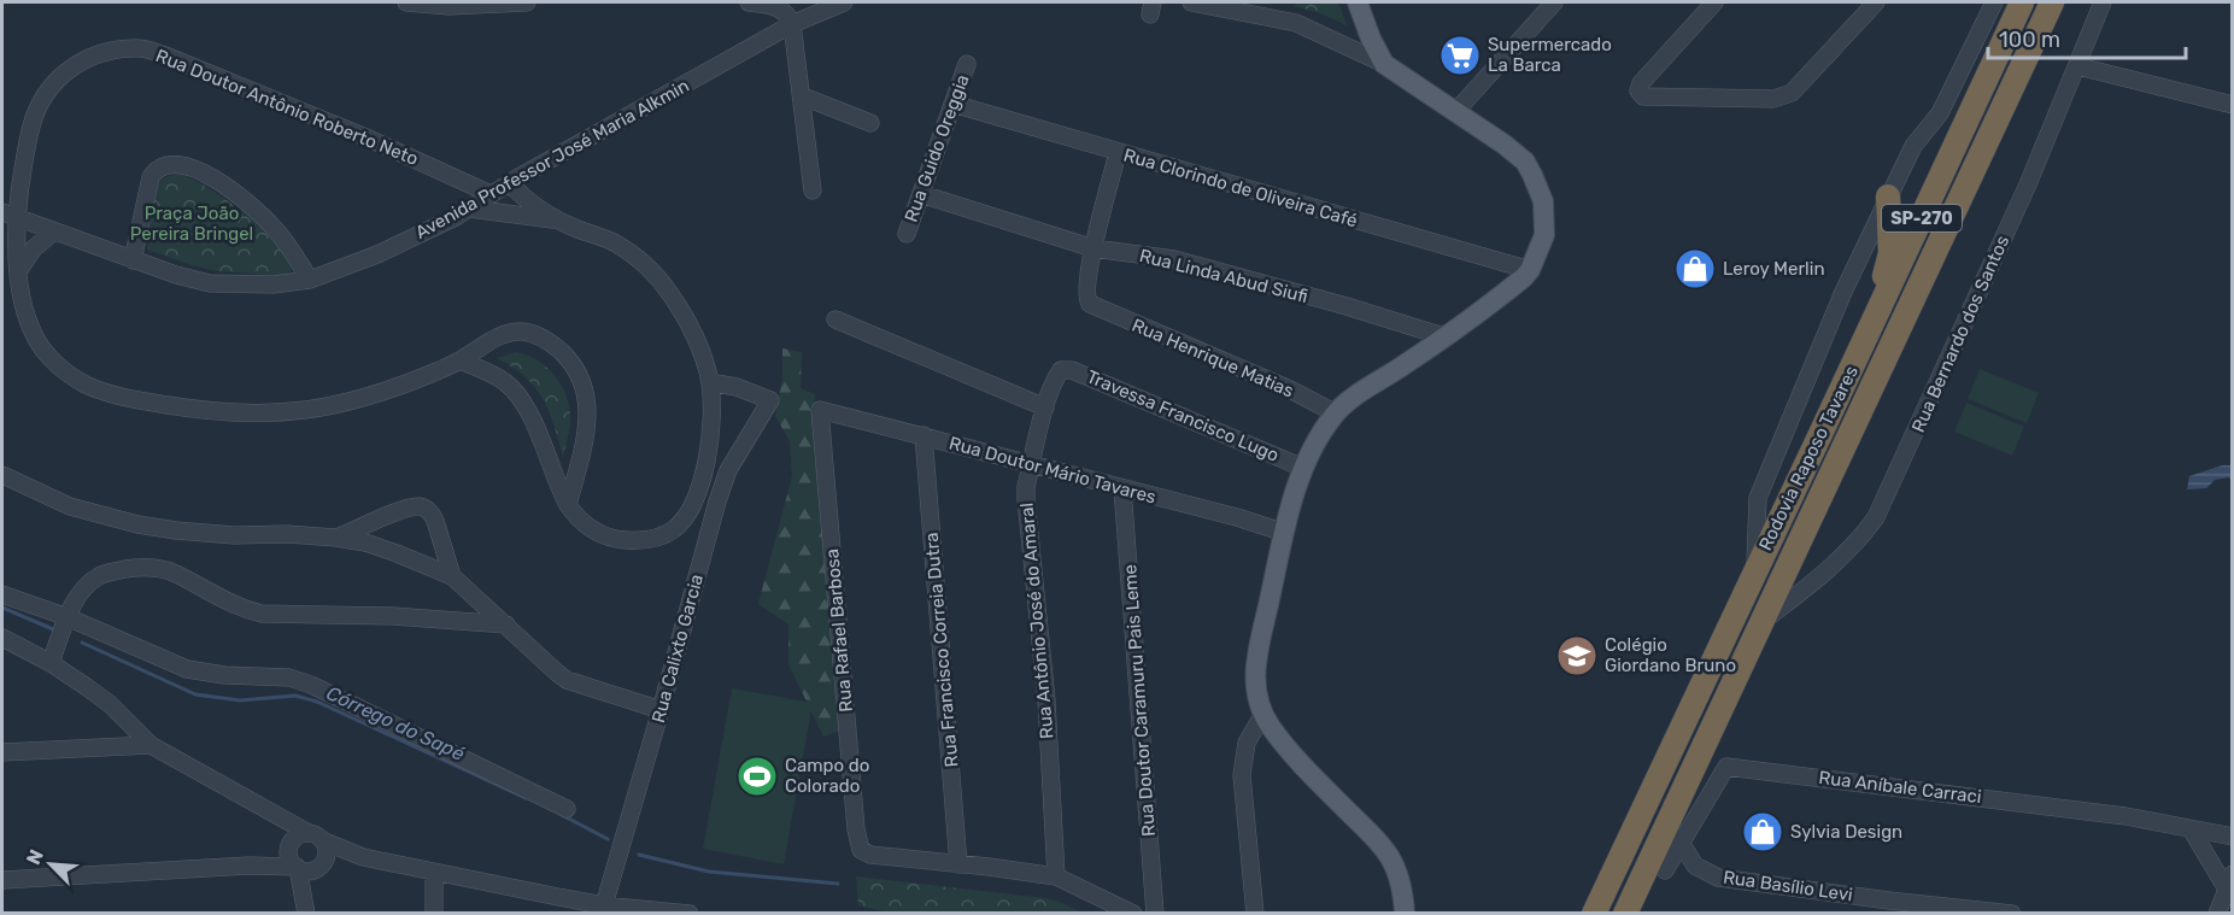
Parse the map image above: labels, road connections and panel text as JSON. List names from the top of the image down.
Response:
{
  "streets": {
    "highway": ["SP-270", "Rodovia Raposo Tavares"],
    "street": [
      "Rua Doutor Antônio Roberto Neto",
      "Rua Guido Oreggia",
      "Avenida Professor José Maria Alkmin",
      "Rua Clorindo de Oliveira Café",
      "Rua Linda Abud Siufi",
      "Rua Bernardo dos Santos",
      "Rua Henrique Matias",
      "Travessa Francisco Lugo",
      "Rua Doutor Mário Tavares",
      "Rua Antônio José do Amaral",
      "Rua Rafael Barbosa",
      "Rua Calixto Garcia",
      "Rua Francisco Correia Dutra",
      "Rua Doutor Caramuru Pais Leme",
      "Rua Aníbale Carraci",
      "Rua Basílio Levi"
    ]
  },
  "crossings": [
    ["Rua Doutor Antônio Roberto Neto", "Avenida Professor José Maria Alkmin"],
    ["Rua Guido Oreggia", "Rua Clorindo de Oliveira Café"],
    ["Rua Guido Oreggia", "Rua Linda Abud Siufi"],
    ["Rua Linda Abud Siufi", "Rua Henrique Matias"],
    ["Rua Bernardo dos Santos", "Rodovia Raposo Tavares"],
    ["Travessa Francisco Lugo", "Rua Antônio José do Amaral"],
    ["Rua Doutor Mário Tavares", "Rua Antônio José do Amaral"],
    ["Rua Doutor Mário Tavares", "Rua Rafael Barbosa"],
    ["Rua Doutor Mário Tavares", "Rua Francisco Correia Dutra"],
    ["Rua Doutor Mário Tavares", "Rua Doutor Caramuru Pais Leme"],
    ["Rua Rafael Barbosa", "Rua Francisco Correia Dutra"]
  ],
  "water": ["Córrego do Sapé"],
  "parks": ["Praça João Pereira Bringel"],
  "places": {
    "supermarket": ["Supermercado La Barca"],
    "shop": ["Leroy Merlin", "Sylvia Design"],
    "school or university": ["Colégio Giordano Bruno"],
    "sports": ["Campo do Colorado"]
  },
  "scale_bar": "100 m",
  "north": "top left"
}
